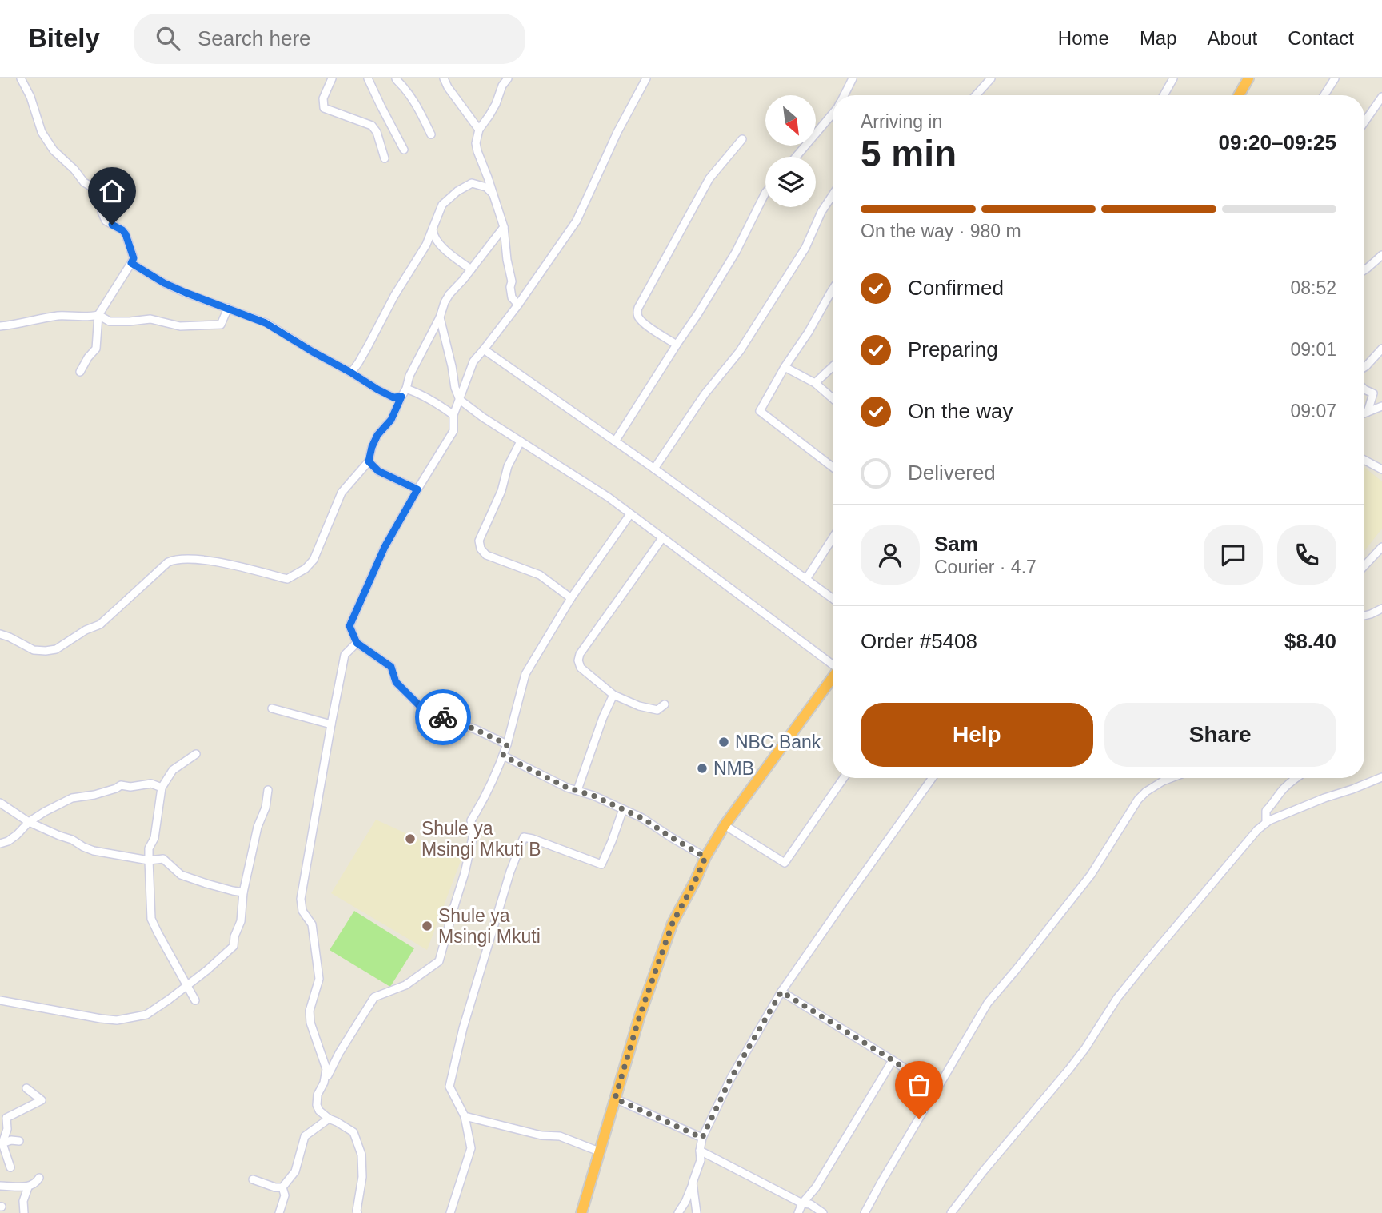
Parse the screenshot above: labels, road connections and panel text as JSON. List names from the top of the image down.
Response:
{
  "places": [
    "NBC Bank",
    "NMB",
    "Shule ya Msingi Mkuti B",
    "Shule ya Msingi Mkuti"
  ],
  "north": "bottom right",
  "page": {
    "header": "Bitely",
    "search": "Search here",
    "nav": [
      "Home",
      "Map",
      "About",
      "Contact"
    ],
    "heading": ["5 min", "Arriving in", "09:20–09:25"],
    "panel": [
      "Sam",
      "Courier · 4.7",
      "Order #5408",
      "$8.40"
    ],
    "bar": "On the way · 980 m",
    "list": [
      ["Confirmed", "08:52"],
      ["Preparing", "09:01"],
      ["On the way", "09:07"],
      "Delivered"
    ],
    "buttons": ["Help", "Share"]
  }
}
